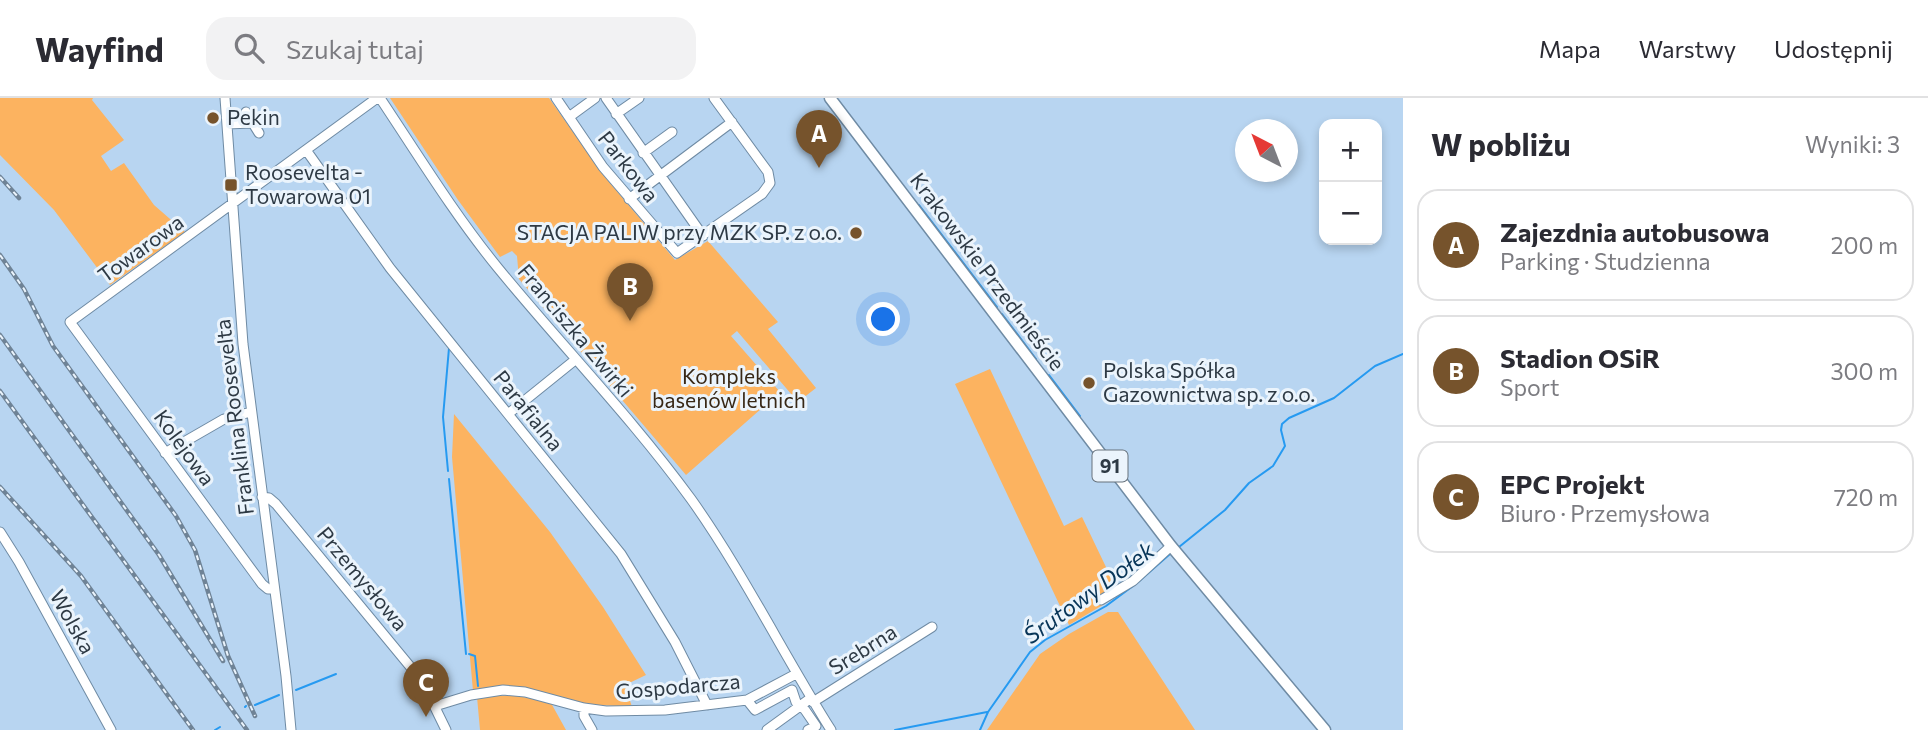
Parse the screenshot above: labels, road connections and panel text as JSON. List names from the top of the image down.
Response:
{
  "streets": {
    "main road": ["Krakowskie Przedmieście", "91"],
    "street": [
      "Parkowa",
      "Towarowa",
      "Franciszka Żwirki",
      "Parafialna",
      "Franklina Roosevelta",
      "Kolejowa",
      "Przemysłowa",
      "Wolska",
      "Srebrna",
      "Gospodarcza"
    ]
  },
  "crossings": [
    ["Towarowa", "Franciszka Żwirki"],
    ["Towarowa", "Parafialna"],
    ["Towarowa", "Franklina Roosevelta"],
    ["Towarowa", "Kolejowa"],
    ["Franciszka Żwirki", "Srebrna"],
    ["Franciszka Żwirki", "Gospodarcza"],
    ["Parafialna", "Gospodarcza"],
    ["Franklina Roosevelta", "Kolejowa"],
    ["Franklina Roosevelta", "Przemysłowa"],
    ["Przemysłowa", "Gospodarcza"]
  ],
  "water": ["Śrutowy Dołek"],
  "parks": ["Kompleks basenów letnich"],
  "places": {
    "other": ["Pekin", "STACJA PALIW przy MZK SP. z o.o.", "Polska Spółka Gazownictwa sp. z o.o."],
    "transit": ["Roosevelta - Towarowa 01"]
  },
  "north": "top left",
  "page": {
    "header": "Wayfind",
    "search": "Szukaj tutaj",
    "nav": ["Mapa", "Warstwy", "Udostępnij"],
    "heading": ["W pobliżu", "Wyniki: 3"],
    "pins": ["A", "B", "C"],
    "map_buttons": ["+", "−"],
    "list": [
      {
        "mark": "A",
        "name": "Zajezdnia autobusowa",
        "note": "Parking · Studzienna",
        "value": "200 m"
      },
      {
        "mark": "B",
        "name": "Stadion OSiR",
        "note": "Sport",
        "value": "300 m"
      },
      {
        "mark": "C",
        "name": "EPC Projekt",
        "note": "Biuro · Przemysłowa",
        "value": "720 m"
      }
    ]
  }
}
